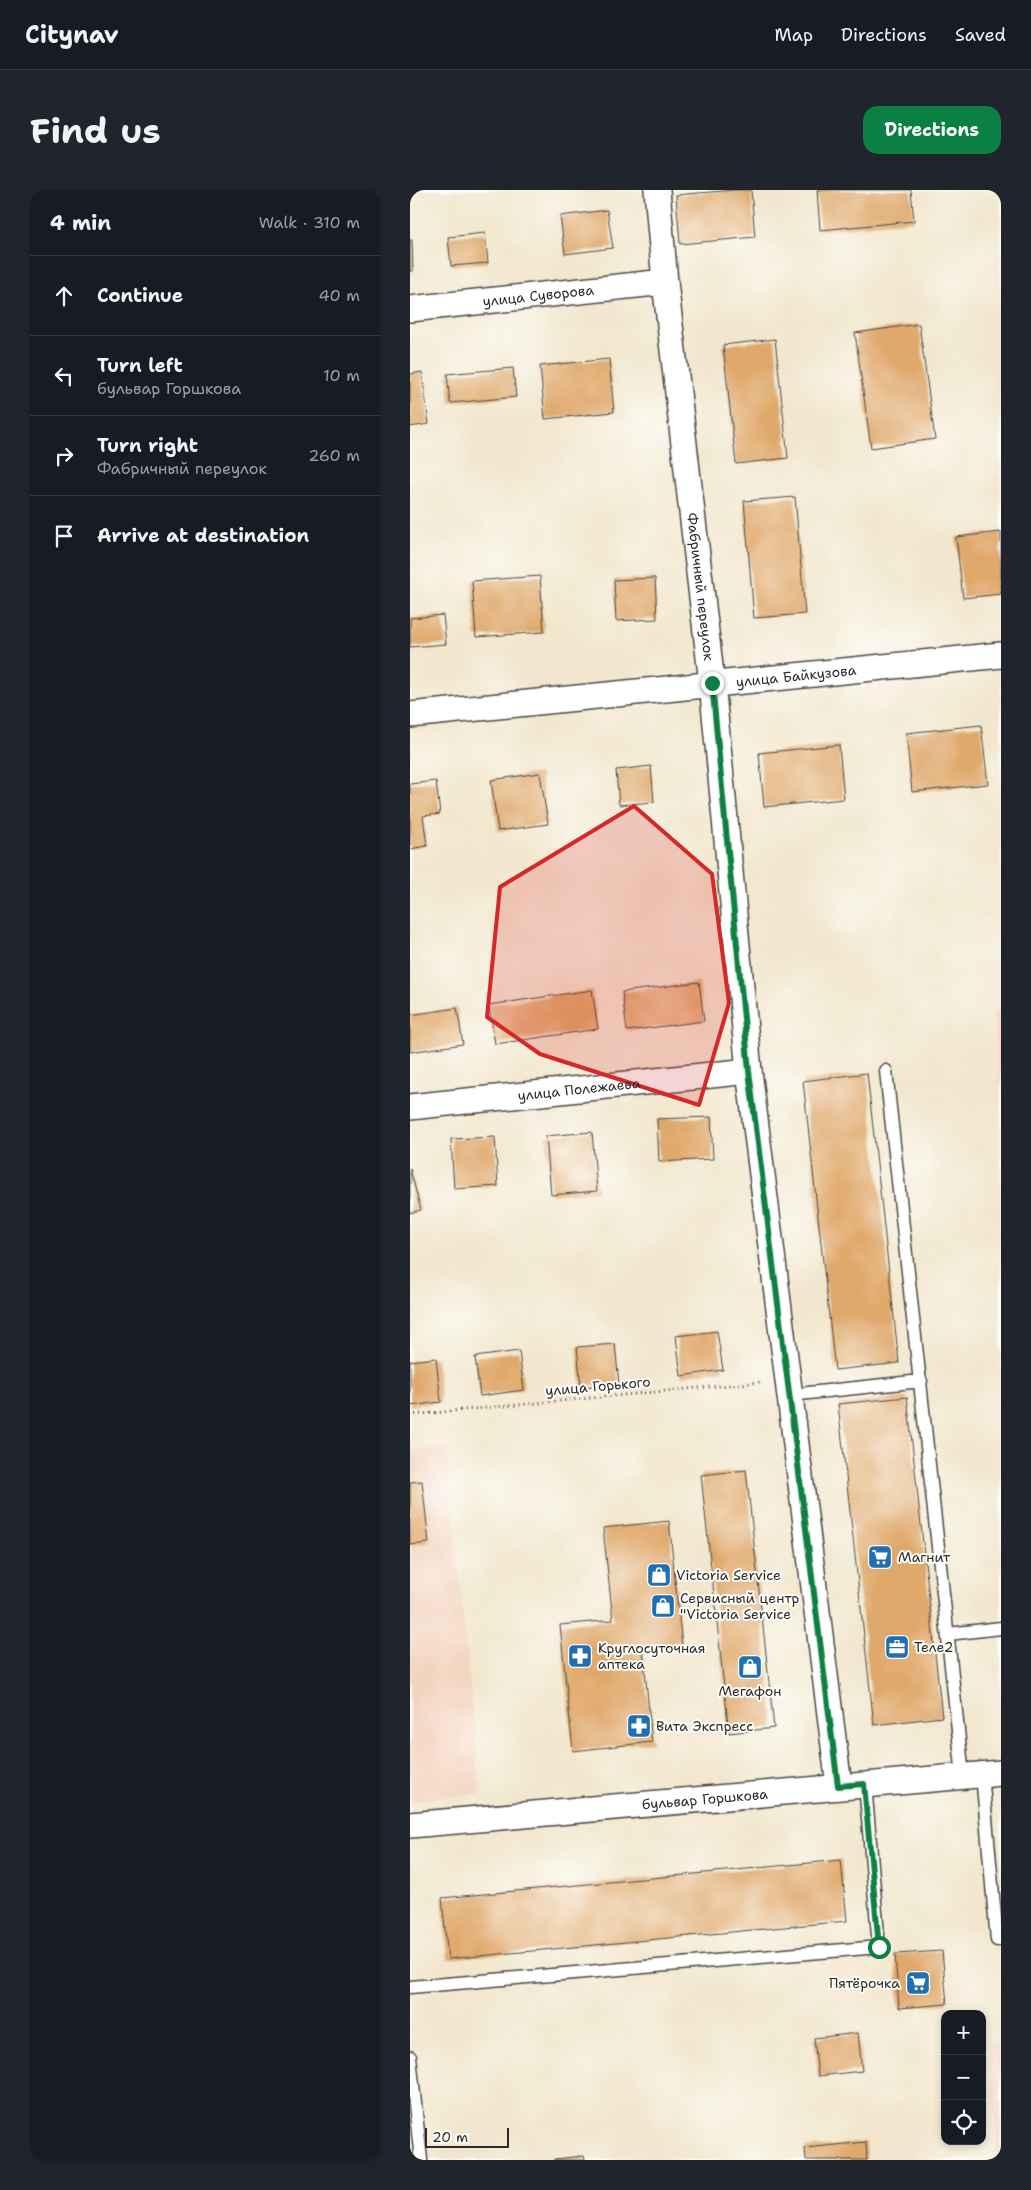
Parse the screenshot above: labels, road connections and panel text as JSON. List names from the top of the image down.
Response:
{
  "streets": {
    "street": [
      "улица Суворова",
      "Фабричный переулок",
      "улица Байкузова",
      "улица Полежаева",
      "бульвар Горшкова"
    ],
    "path": ["улица Горького"]
  },
  "crossings": [
    ["улица Суворова", "Фабричный переулок"],
    ["Фабричный переулок", "улица Байкузова"],
    ["Фабричный переулок", "улица Полежаева"],
    ["Фабричный переулок", "улица Горького"],
    ["Фабричный переулок", "бульвар Горшкова"]
  ],
  "places": {
    "supermarket": ["Магнит", "Пятёрочка"],
    "shop": ["Victoria Service", "Сервисный центр \"Victoria Service", "Мегафон"],
    "office": ["Теле2"],
    "pharmacy": ["Круглосуточная аптека", "Вита Экспресс"]
  },
  "scale_bar": "20 m",
  "page": {
    "header": "Citynav",
    "nav": ["Map", "Directions", "Saved"],
    "buttons": "Directions",
    "title": "Find us",
    "heading": ["4 min", "Walk · 310 m"],
    "list": [
      ["Continue", "40 m"],
      ["Turn left", "бульвар Горшкова", "10 m"],
      ["Turn right", "Фабричный переулок", "260 m"],
      "Arrive at destination"
    ],
    "map_buttons": ["+", "−"],
    "scale": "20 m"
  }
}
